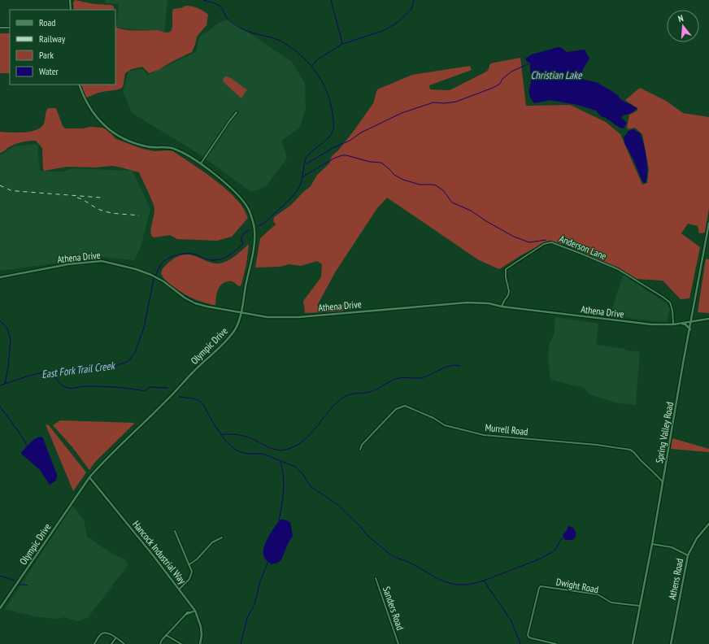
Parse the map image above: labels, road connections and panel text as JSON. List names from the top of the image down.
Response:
{
  "streets": {
    "street": [
      "Anderson Lane",
      "Athena Drive",
      "Olympic Drive",
      "Murrell Road",
      "Spring Valley Road",
      "Hancock Industrial Way",
      "Athens Road",
      "Dwight Road",
      "Sanders Road"
    ]
  },
  "crossings": [
    ["Anderson Lane", "Athena Drive"],
    ["Athena Drive", "Olympic Drive"],
    ["Athena Drive", "Spring Valley Road"],
    ["Olympic Drive", "Hancock Industrial Way"],
    ["Murrell Road", "Spring Valley Road"],
    ["Spring Valley Road", "Dwight Road"]
  ],
  "water": ["Christian Lake", "East Fork Trail Creek"],
  "legend": [
    "Road",
    "Railway",
    "Park",
    "Water"
  ],
  "north": "top"
}
